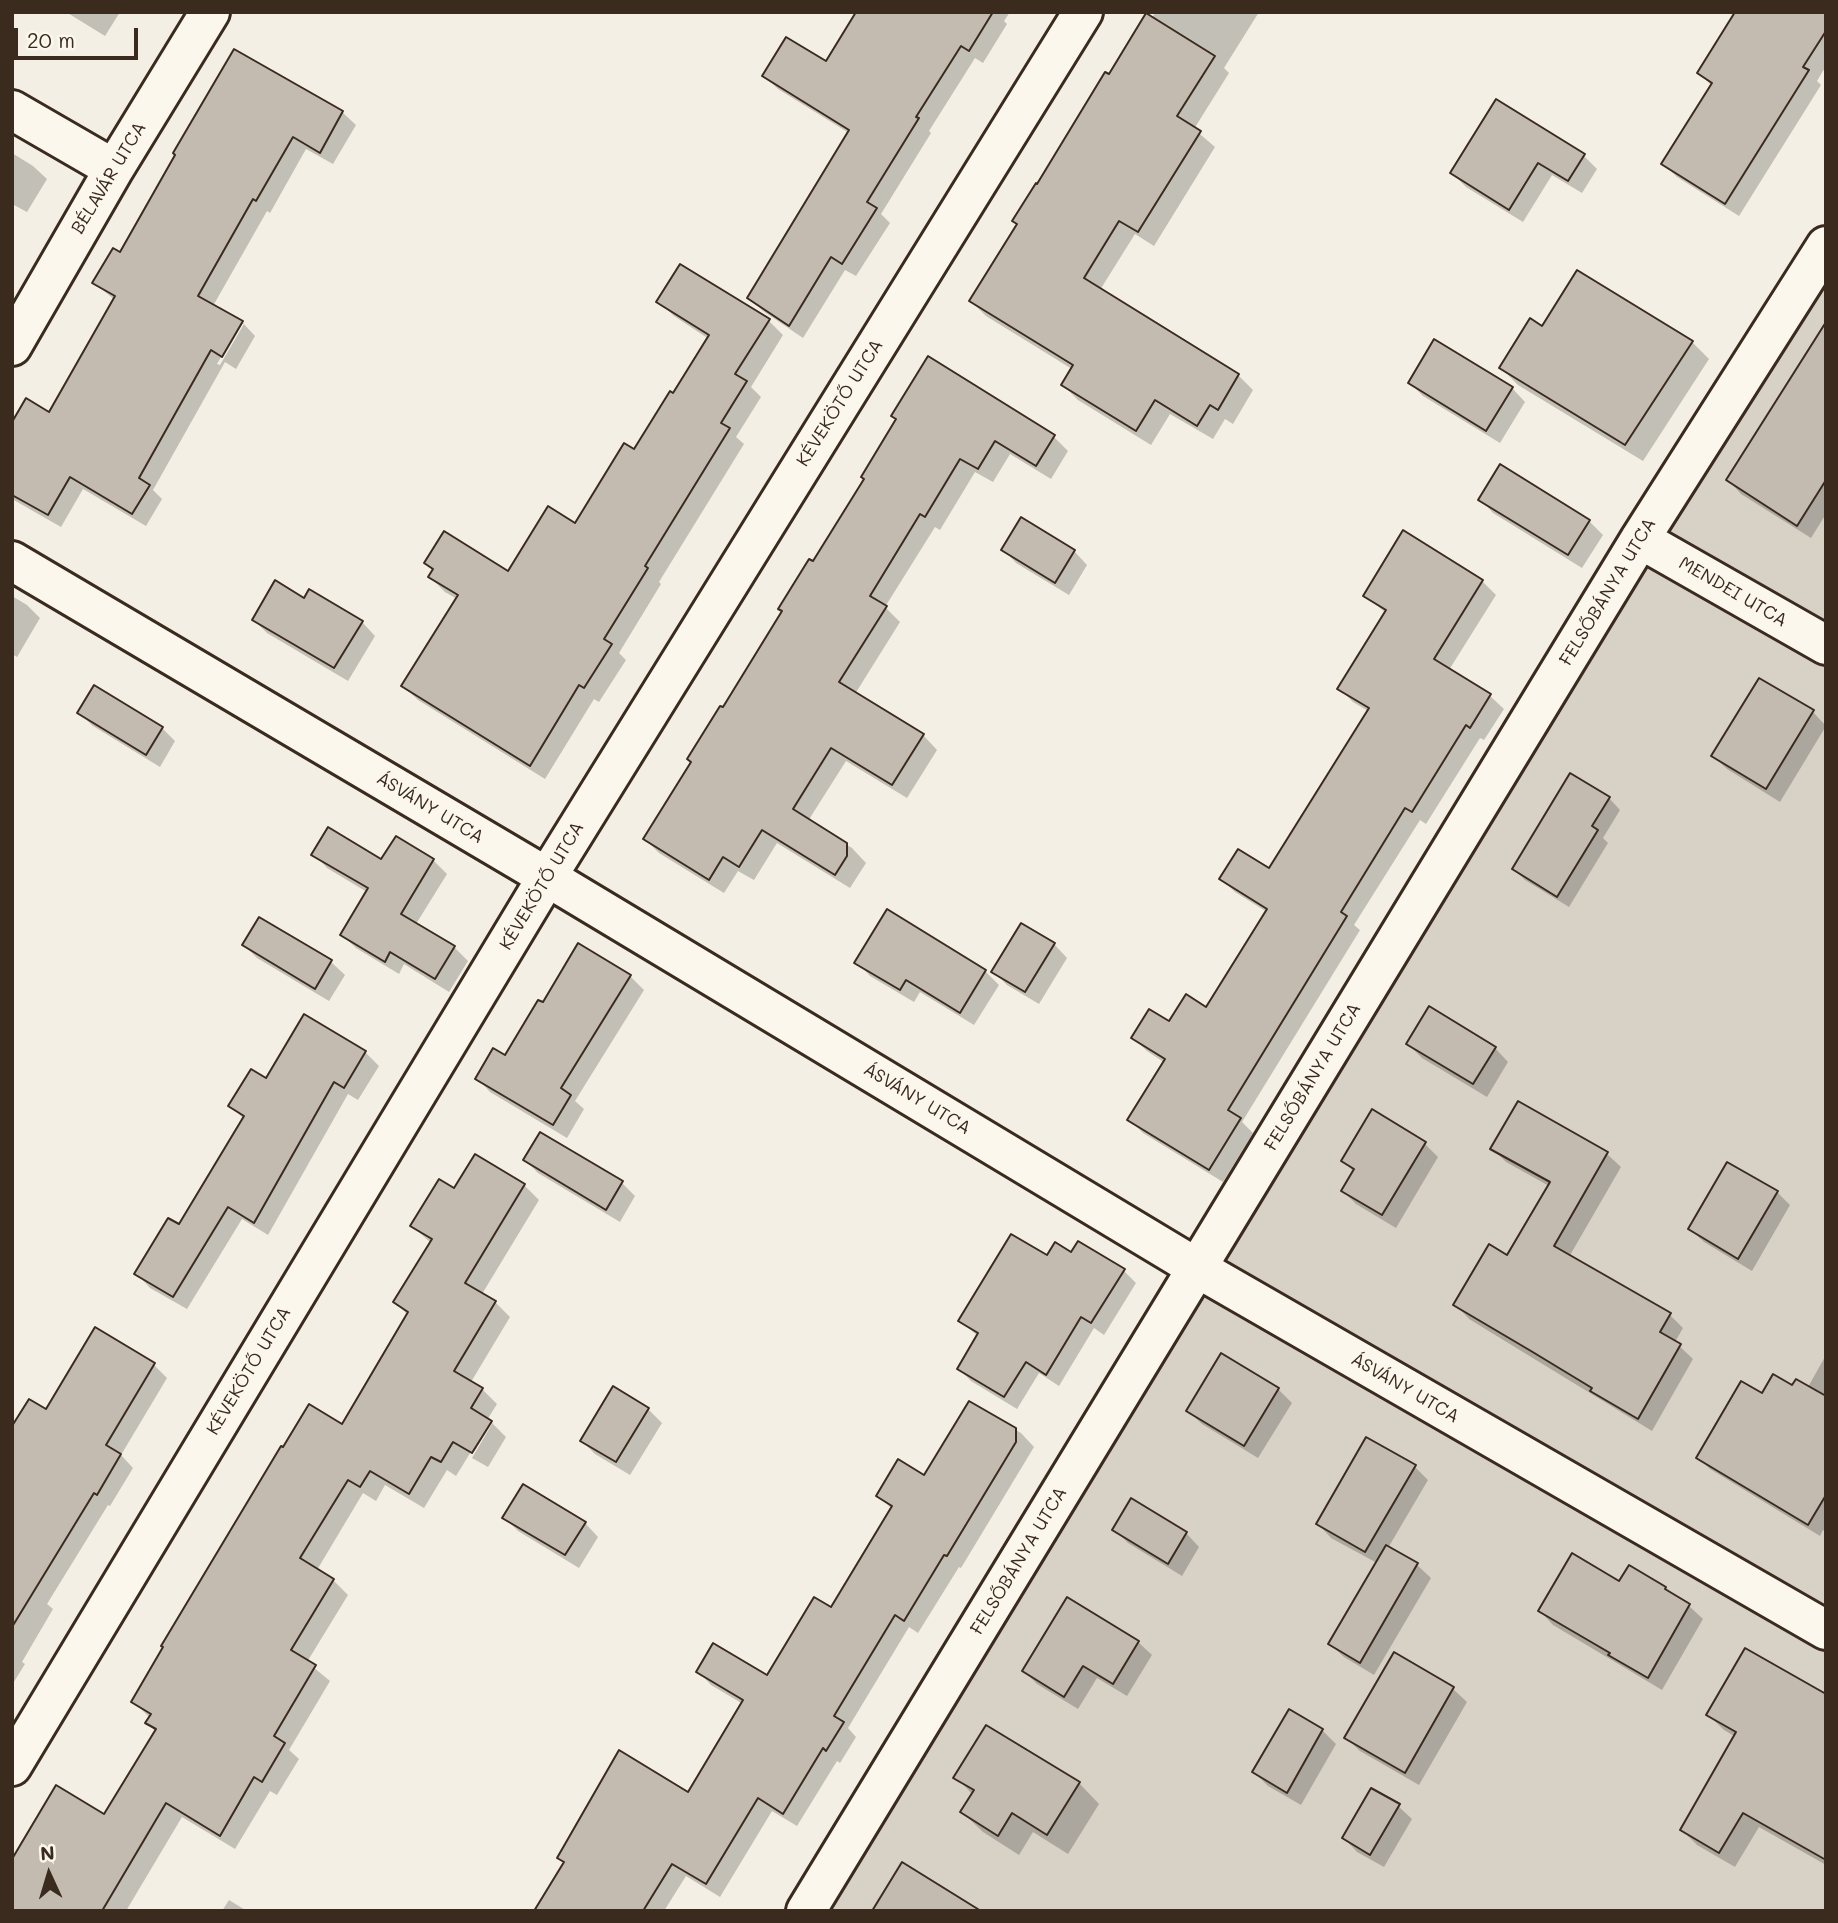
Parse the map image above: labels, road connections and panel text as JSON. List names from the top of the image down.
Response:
{
  "streets": {
    "street": [
      "BÉLAVÁR UTCA",
      "KÉVEKÖTŐ UTCA",
      "FELSŐBÁNYA UTCA",
      "MENDEI UTCA",
      "ÁSVÁNY UTCA"
    ]
  },
  "crossings": [
    ["KÉVEKÖTŐ UTCA", "ÁSVÁNY UTCA"],
    ["FELSŐBÁNYA UTCA", "MENDEI UTCA"],
    ["FELSŐBÁNYA UTCA", "ÁSVÁNY UTCA"]
  ],
  "scale_bar": "20 m",
  "north": "top"
}
